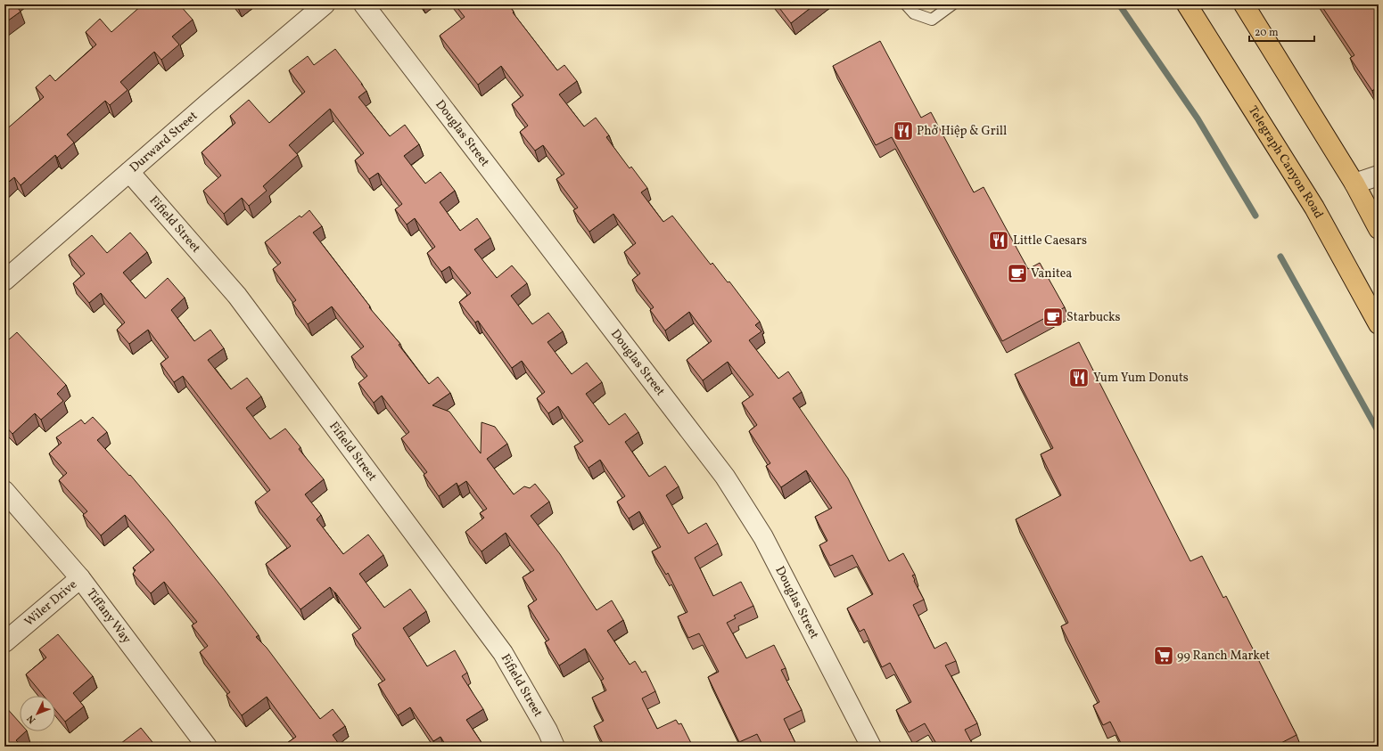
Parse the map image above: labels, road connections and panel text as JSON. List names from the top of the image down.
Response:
{
  "streets": {
    "main road": ["Telegraph Canyon Road"],
    "street": [
      "Douglas Street",
      "Durward Street",
      "Fifield Street",
      "Wiler Drive",
      "Tiffany Way"
    ]
  },
  "crossings": [
    ["Durward Street", "Fifield Street"],
    ["Wiler Drive", "Tiffany Way"]
  ],
  "places": {
    "restaurant": ["Phở Hiệp & Grill", "Little Caesars", "Yum Yum Donuts"],
    "cafe": ["Vanitea", "Starbucks"],
    "supermarket": ["99 Ranch Market"]
  },
  "scale_bar": "20 m",
  "north": "bottom left"
}
